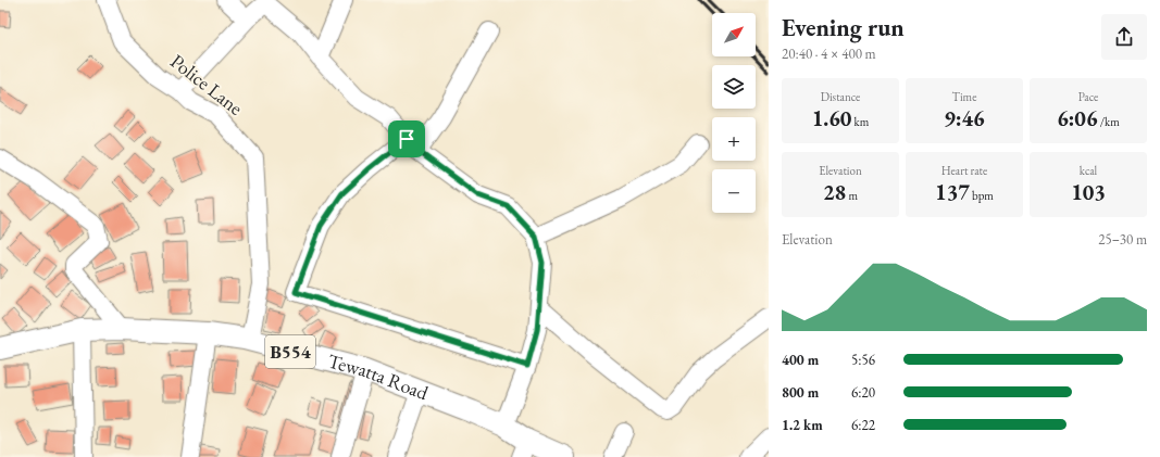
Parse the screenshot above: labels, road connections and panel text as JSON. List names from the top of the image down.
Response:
{
  "streets": {
    "main road": ["B554", "Tewatta Road"],
    "street": ["Police Lane"]
  },
  "crossings": [
    ["Police Lane", "Tewatta Road"]
  ],
  "north": "top right",
  "page": {
    "heading": ["Evening run", "20:40 · 4 × 400 m"],
    "map_buttons": ["+", "−"],
    "stats": [
      ["Distance", "1.60 km"],
      ["Time", "9:46"],
      ["Pace", "6:06 /km"],
      ["Elevation", "28 m"],
      ["Heart rate", "137 bpm"],
      ["kcal", "103"]
    ],
    "chart": ["Elevation", "25–30 m"],
    "list": [
      {
        "name": "400 m",
        "note": "5:56"
      },
      {
        "name": "800 m",
        "note": "6:20"
      },
      {
        "name": "1.2 km",
        "note": "6:22"
      }
    ]
  }
}
